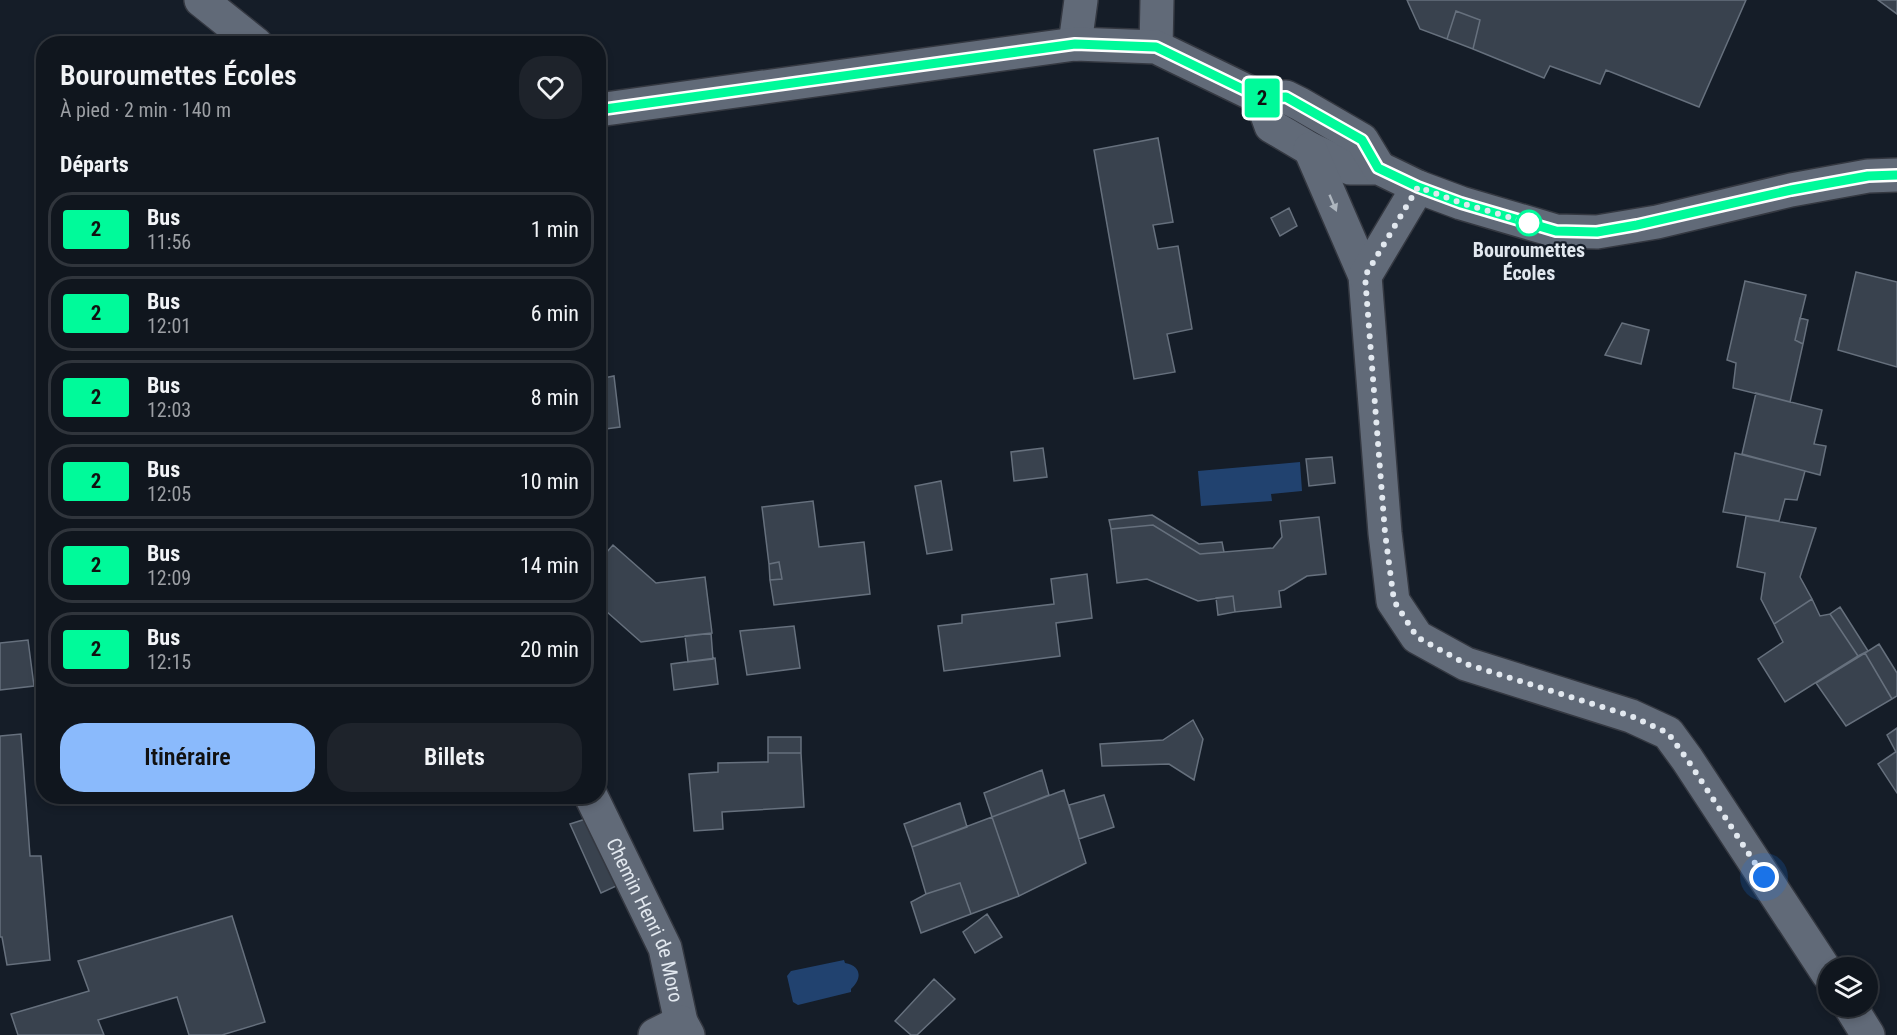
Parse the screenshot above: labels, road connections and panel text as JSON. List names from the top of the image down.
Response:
{
  "streets": {
    "street": ["Chemin Henri de Moro"]
  },
  "places": ["Bouroumettes Écoles"],
  "lines": ["bus line 2"],
  "page": {
    "on_map": "2",
    "heading": [
      ["Bouroumettes Écoles", "À pied · 2 min · 140 m"],
      "Départs"
    ],
    "list": [
      {
        "mark": "2",
        "name": "Bus",
        "note": "11:56",
        "value": "1 min"
      },
      {
        "mark": "2",
        "name": "Bus",
        "note": "12:01",
        "value": "6 min"
      },
      {
        "mark": "2",
        "name": "Bus",
        "note": "12:03",
        "value": "8 min"
      },
      {
        "mark": "2",
        "name": "Bus",
        "note": "12:05",
        "value": "10 min"
      },
      {
        "mark": "2",
        "name": "Bus",
        "note": "12:09",
        "value": "14 min"
      },
      {
        "mark": "2",
        "name": "Bus",
        "note": "12:15",
        "value": "20 min"
      }
    ],
    "buttons": ["Itinéraire", "Billets"]
  }
}
